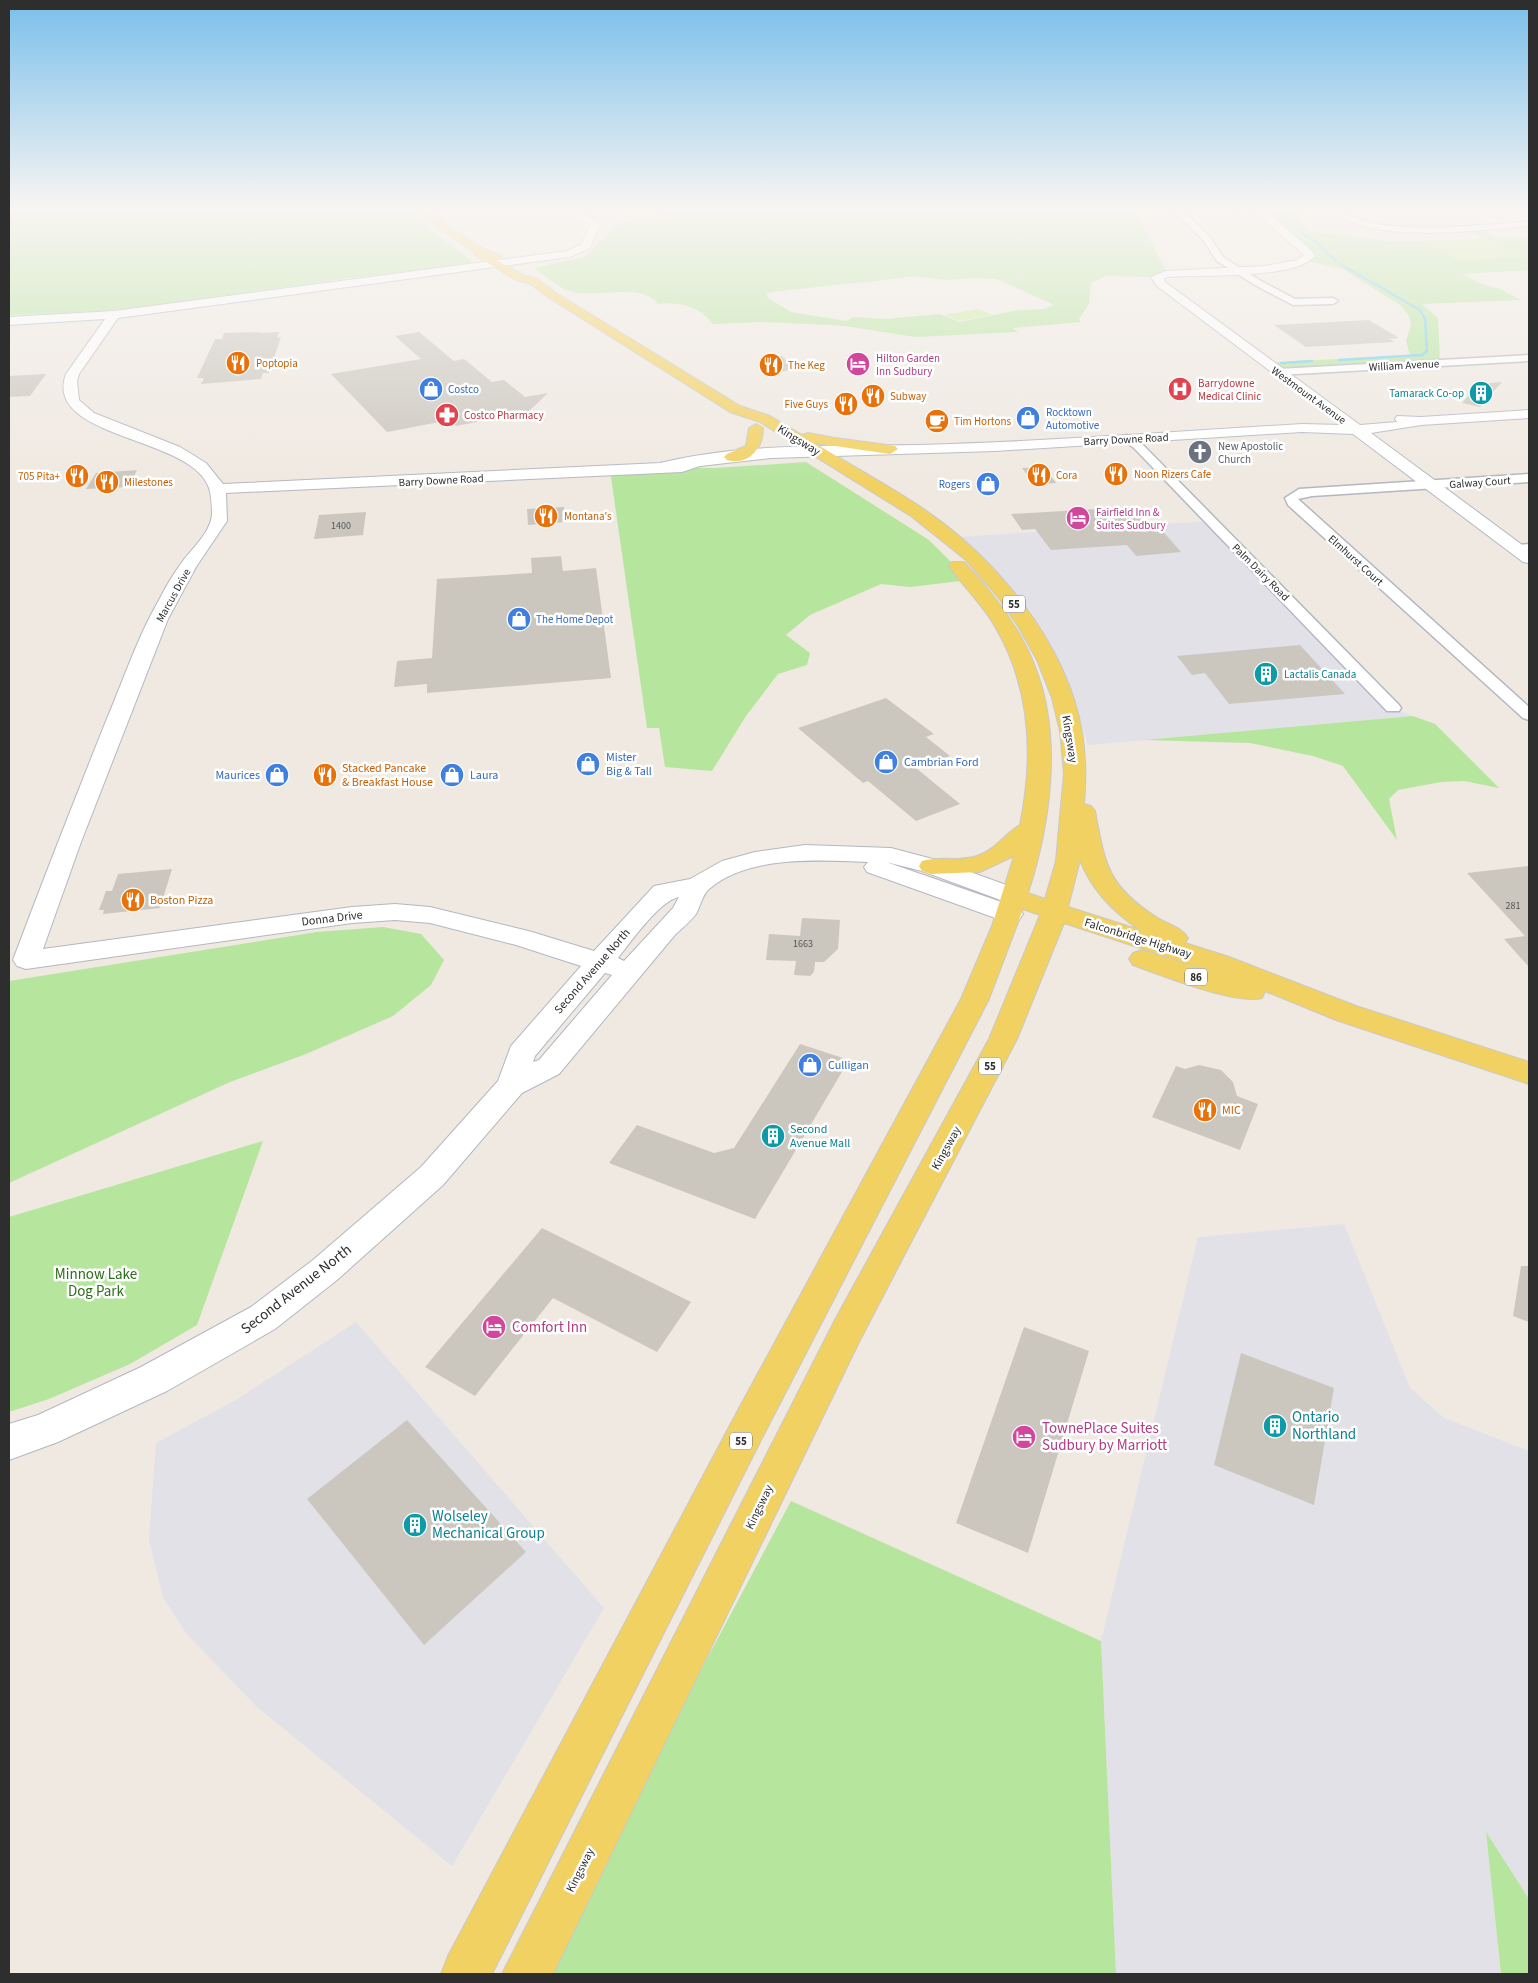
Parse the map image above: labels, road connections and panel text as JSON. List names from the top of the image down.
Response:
{
  "streets": {
    "main road": [
      "Kingsway",
      "55",
      "Falconbridge Highway",
      "86"
    ],
    "street": [
      "William Avenue",
      "Westmount Avenue",
      "Barry Downe Road",
      "Galway Court",
      "Elmhurst Court",
      "Palm Dairy Road",
      "Marcus Drive",
      "Donna Drive",
      "Second Avenue North"
    ]
  },
  "crossings": [
    ["William Avenue", "Westmount Avenue"],
    ["Westmount Avenue", "Barry Downe Road"],
    ["Westmount Avenue", "Galway Court"],
    ["Westmount Avenue", "Elmhurst Court"],
    ["Barry Downe Road", "Kingsway"],
    ["Barry Downe Road", "Palm Dairy Road"],
    ["Kingsway", "Falconbridge Highway"],
    ["Kingsway", "Second Avenue North"],
    ["Galway Court", "Elmhurst Court"],
    ["Marcus Drive", "Donna Drive"],
    ["Donna Drive", "Second Avenue North"],
    ["Falconbridge Highway", "Second Avenue North"]
  ],
  "parks": ["Minnow Lake Dog Park"],
  "places": {
    "restaurant": [
      "Poptopia",
      "The Keg",
      "Subway",
      "Five Guys",
      "Noon Rizers Cafe",
      "Cora",
      "705 Pita+",
      "Milestones",
      "Montana's",
      "Stacked Pancake & Breakfast House",
      "Boston Pizza",
      "MIC"
    ],
    "hotel": [
      "Hilton Garden Inn Sudbury",
      "Fairfield Inn & Suites Sudbury",
      "Comfort Inn",
      "TownePlace Suites Sudbury by Marriott"
    ],
    "shop": [
      "Costco",
      "Rocktown Automotive",
      "Rogers",
      "The Home Depot",
      "Cambrian Ford",
      "Mister Big & Tall",
      "Maurices",
      "Laura",
      "Culligan"
    ],
    "hospital": ["Barrydowne Medical Clinic"],
    "building": [
      "Tamarack Co-op",
      "Lactalis Canada",
      "Second Avenue Mall",
      "Ontario Northland",
      "Wolseley Mechanical Group"
    ],
    "pharmacy": ["Costco Pharmacy"],
    "cafe": ["Tim Hortons"],
    "church": ["New Apostolic Church"]
  },
  "house_numbers": ["1400", "281", "1663"]
}
